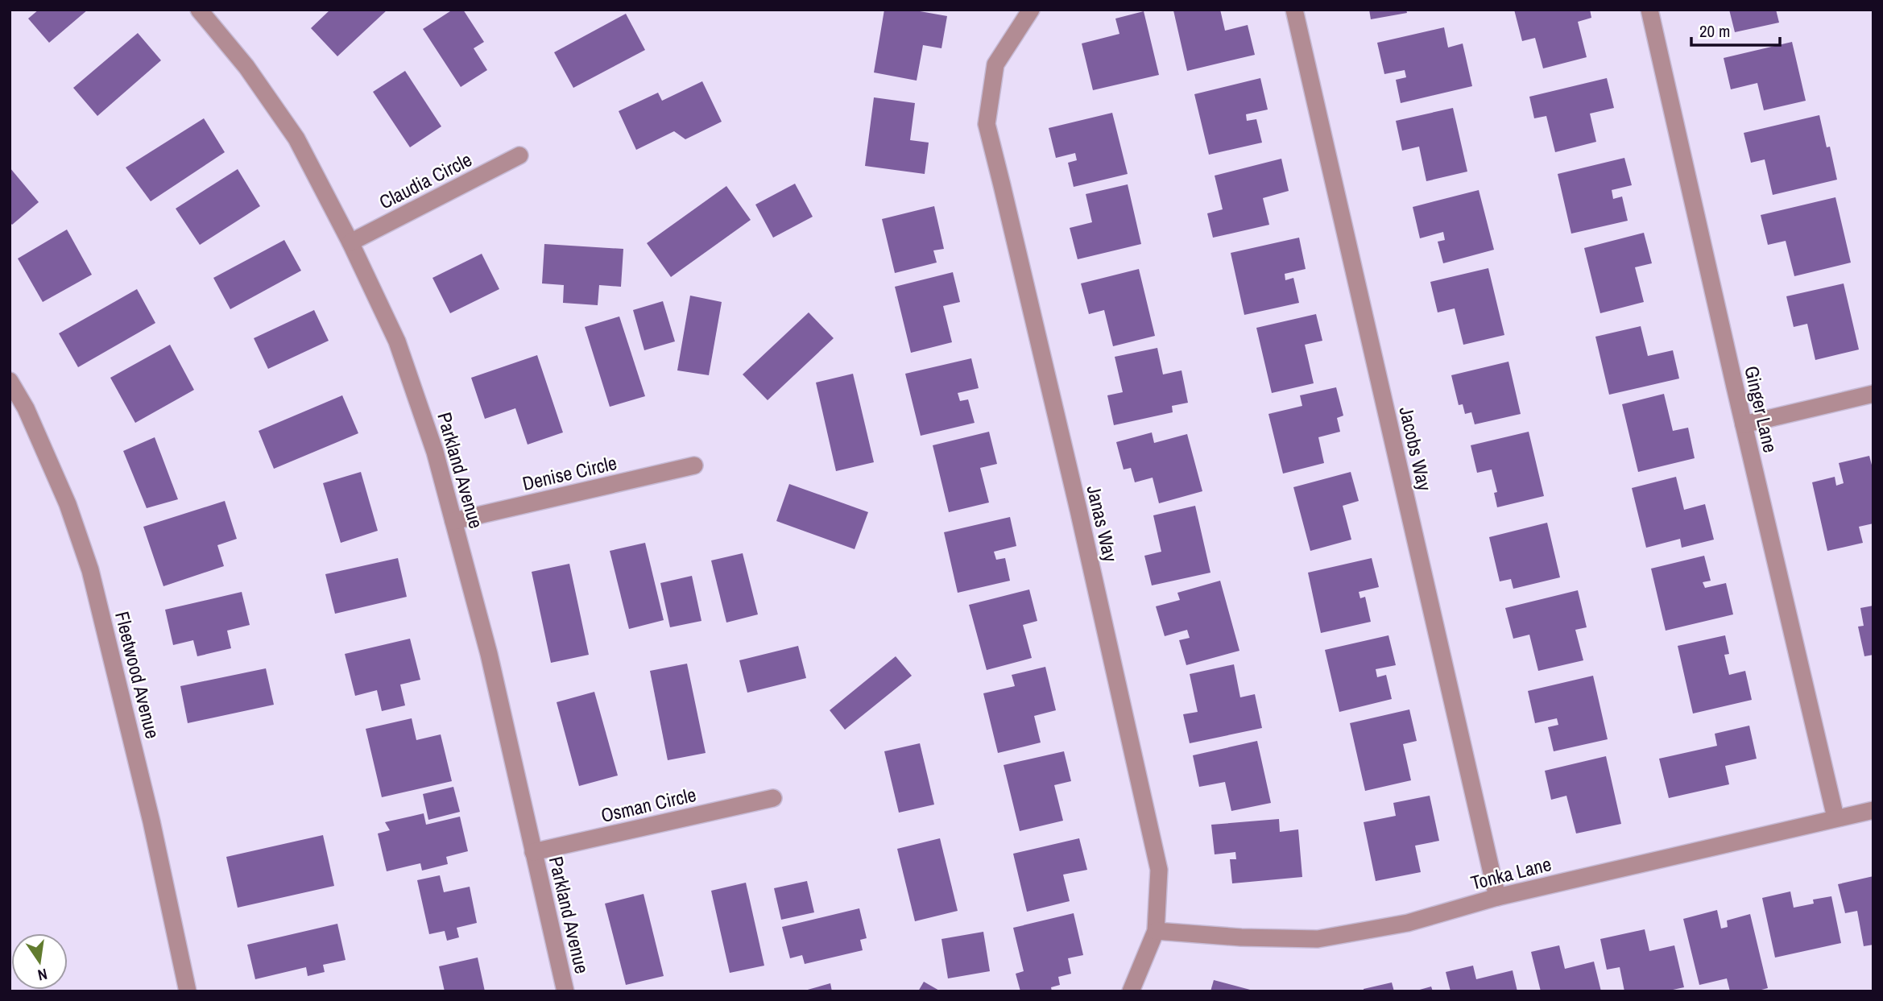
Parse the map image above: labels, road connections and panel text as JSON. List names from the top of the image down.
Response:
{
  "streets": {
    "street": [
      "Claudia Circle",
      "Ginger Lane",
      "Jacobs Way",
      "Parkland Avenue",
      "Denise Circle",
      "Janas Way",
      "Fleetwood Avenue",
      "Osman Circle",
      "Tonka Lane"
    ]
  },
  "crossings": [
    ["Claudia Circle", "Parkland Avenue"],
    ["Ginger Lane", "Tonka Lane"],
    ["Jacobs Way", "Tonka Lane"],
    ["Parkland Avenue", "Denise Circle"],
    ["Parkland Avenue", "Osman Circle"],
    ["Janas Way", "Tonka Lane"]
  ],
  "scale_bar": "20 m",
  "north": "bottom"
}
